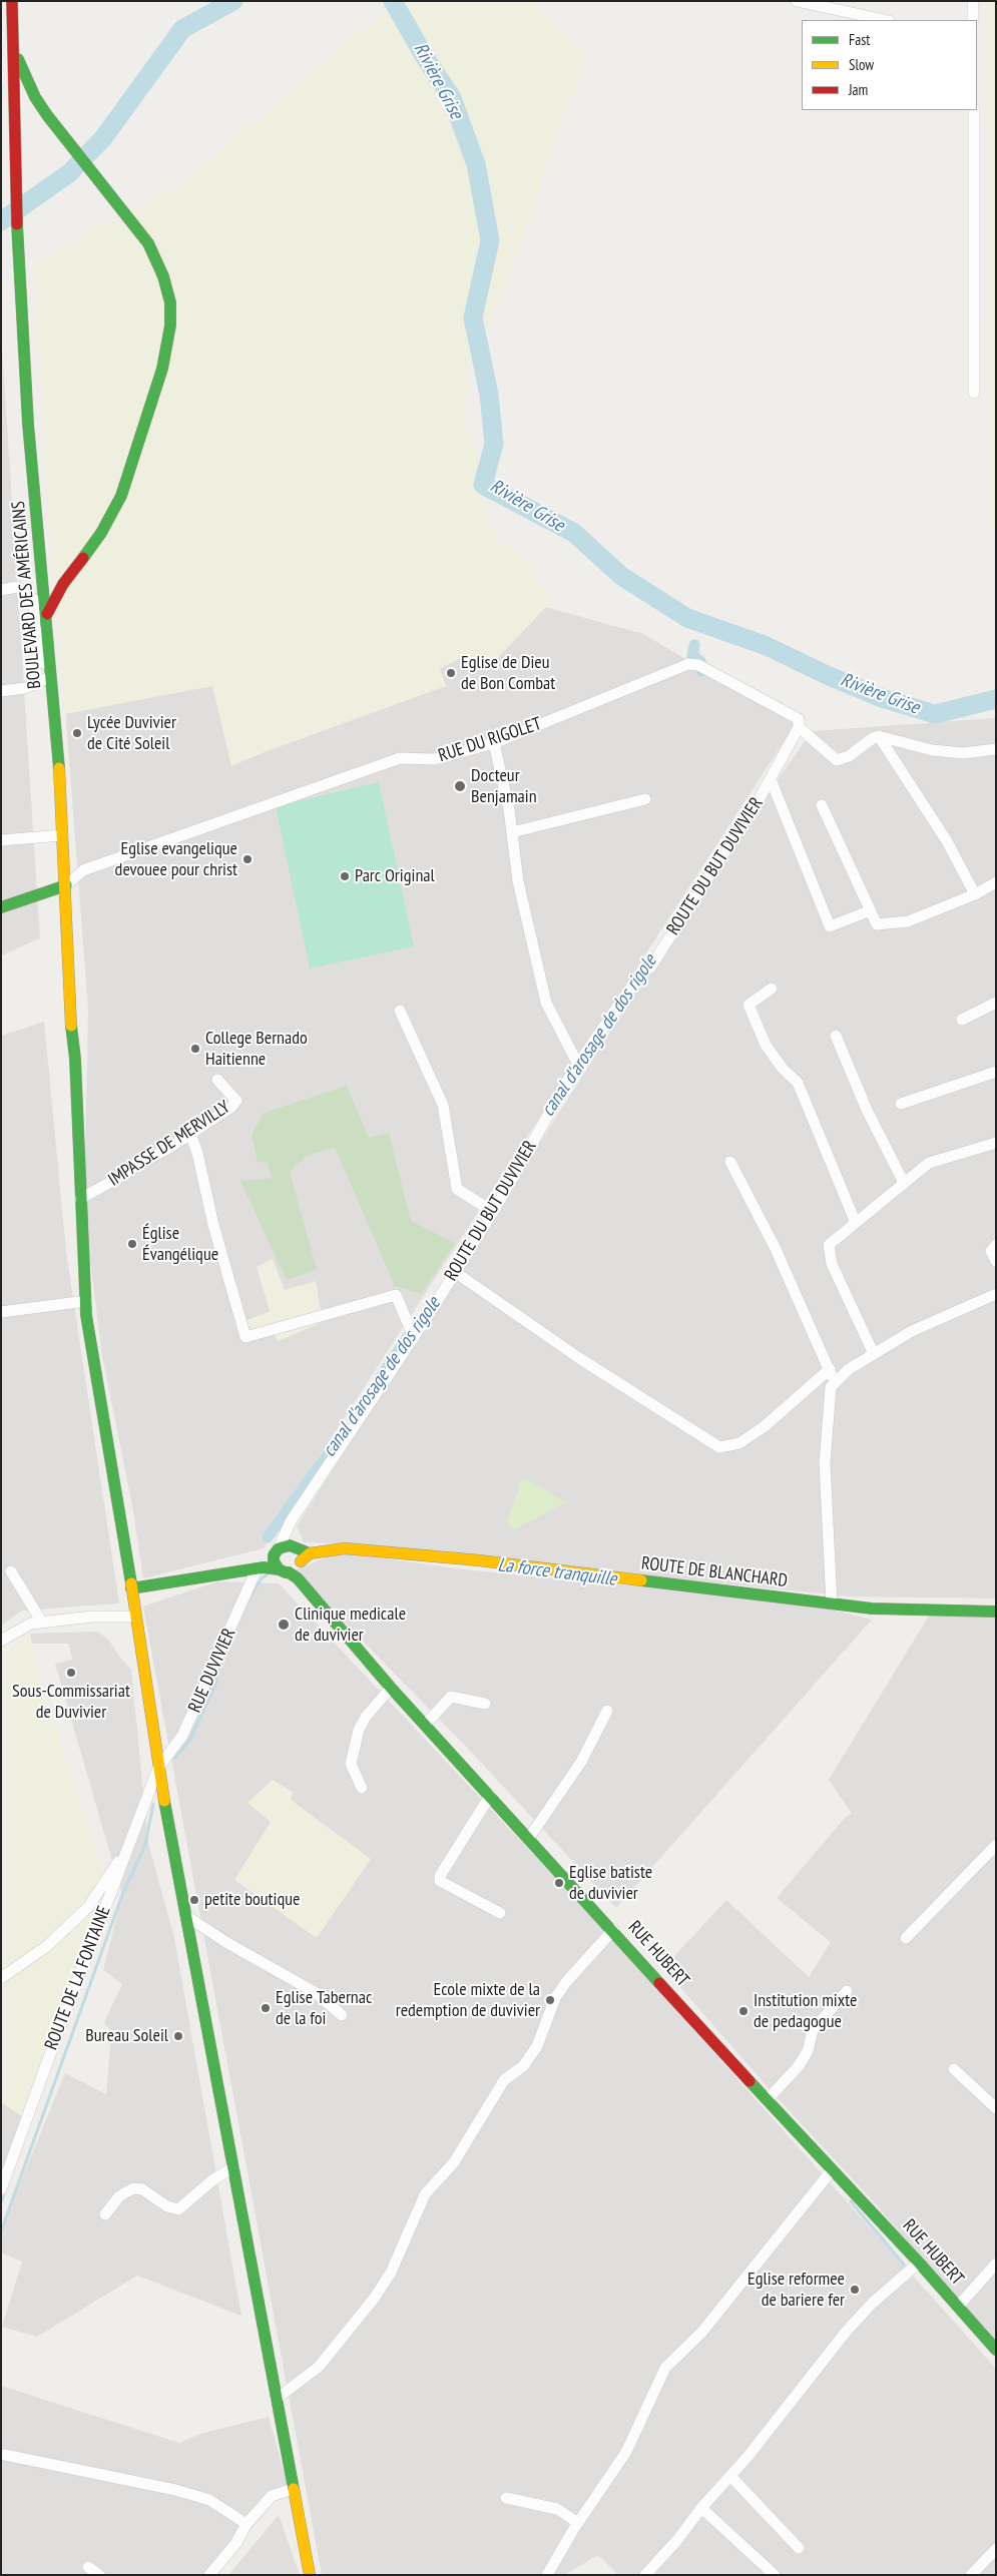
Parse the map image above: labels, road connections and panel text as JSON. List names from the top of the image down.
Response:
{
  "streets": {
    "main road": ["BOULEVARD DES AMÉRICAINS", "ROUTE DE BLANCHARD", "RUE HUBERT"],
    "street": [
      "RUE DU RIGOLET",
      "ROUTE DU BUT DUVIVIER",
      "IMPASSE DE MERVILLY",
      "RUE DUVIVIER",
      "ROUTE DE LA FONTAINE"
    ]
  },
  "crossings": [
    ["BOULEVARD DES AMÉRICAINS", "RUE DU RIGOLET"],
    ["BOULEVARD DES AMÉRICAINS", "IMPASSE DE MERVILLY"],
    ["BOULEVARD DES AMÉRICAINS", "RUE DUVIVIER"],
    ["BOULEVARD DES AMÉRICAINS", "ROUTE DE LA FONTAINE"],
    ["RUE DU RIGOLET", "ROUTE DU BUT DUVIVIER"],
    ["ROUTE DU BUT DUVIVIER", "ROUTE DE BLANCHARD"],
    ["RUE DUVIVIER", "ROUTE DE LA FONTAINE"]
  ],
  "water": ["Rivière Grise", "canal d'arosage de dos rigole", "La force tranquille"],
  "places": [
    "Eglise de Dieu de Bon Combat",
    "Lycée Duvivier de Cité Soleil",
    "Docteur Benjamain",
    "Eglise evangelique devouee pour christ",
    "Parc Original",
    "College Bernado Haitienne",
    "Église Évangélique",
    "Clinique medicale de duvivier",
    "Sous-Commissariat de Duvivier",
    "Eglise batiste de duvivier",
    "petite boutique",
    "Ecole mixte de la redemption de duvivier",
    "Eglise Tabernac de la foi",
    "Institution mixte de pedagogue",
    "Bureau Soleil",
    "Eglise reformee de bariere fer"
  ],
  "legend": ["Fast", "Slow", "Jam"]
}
